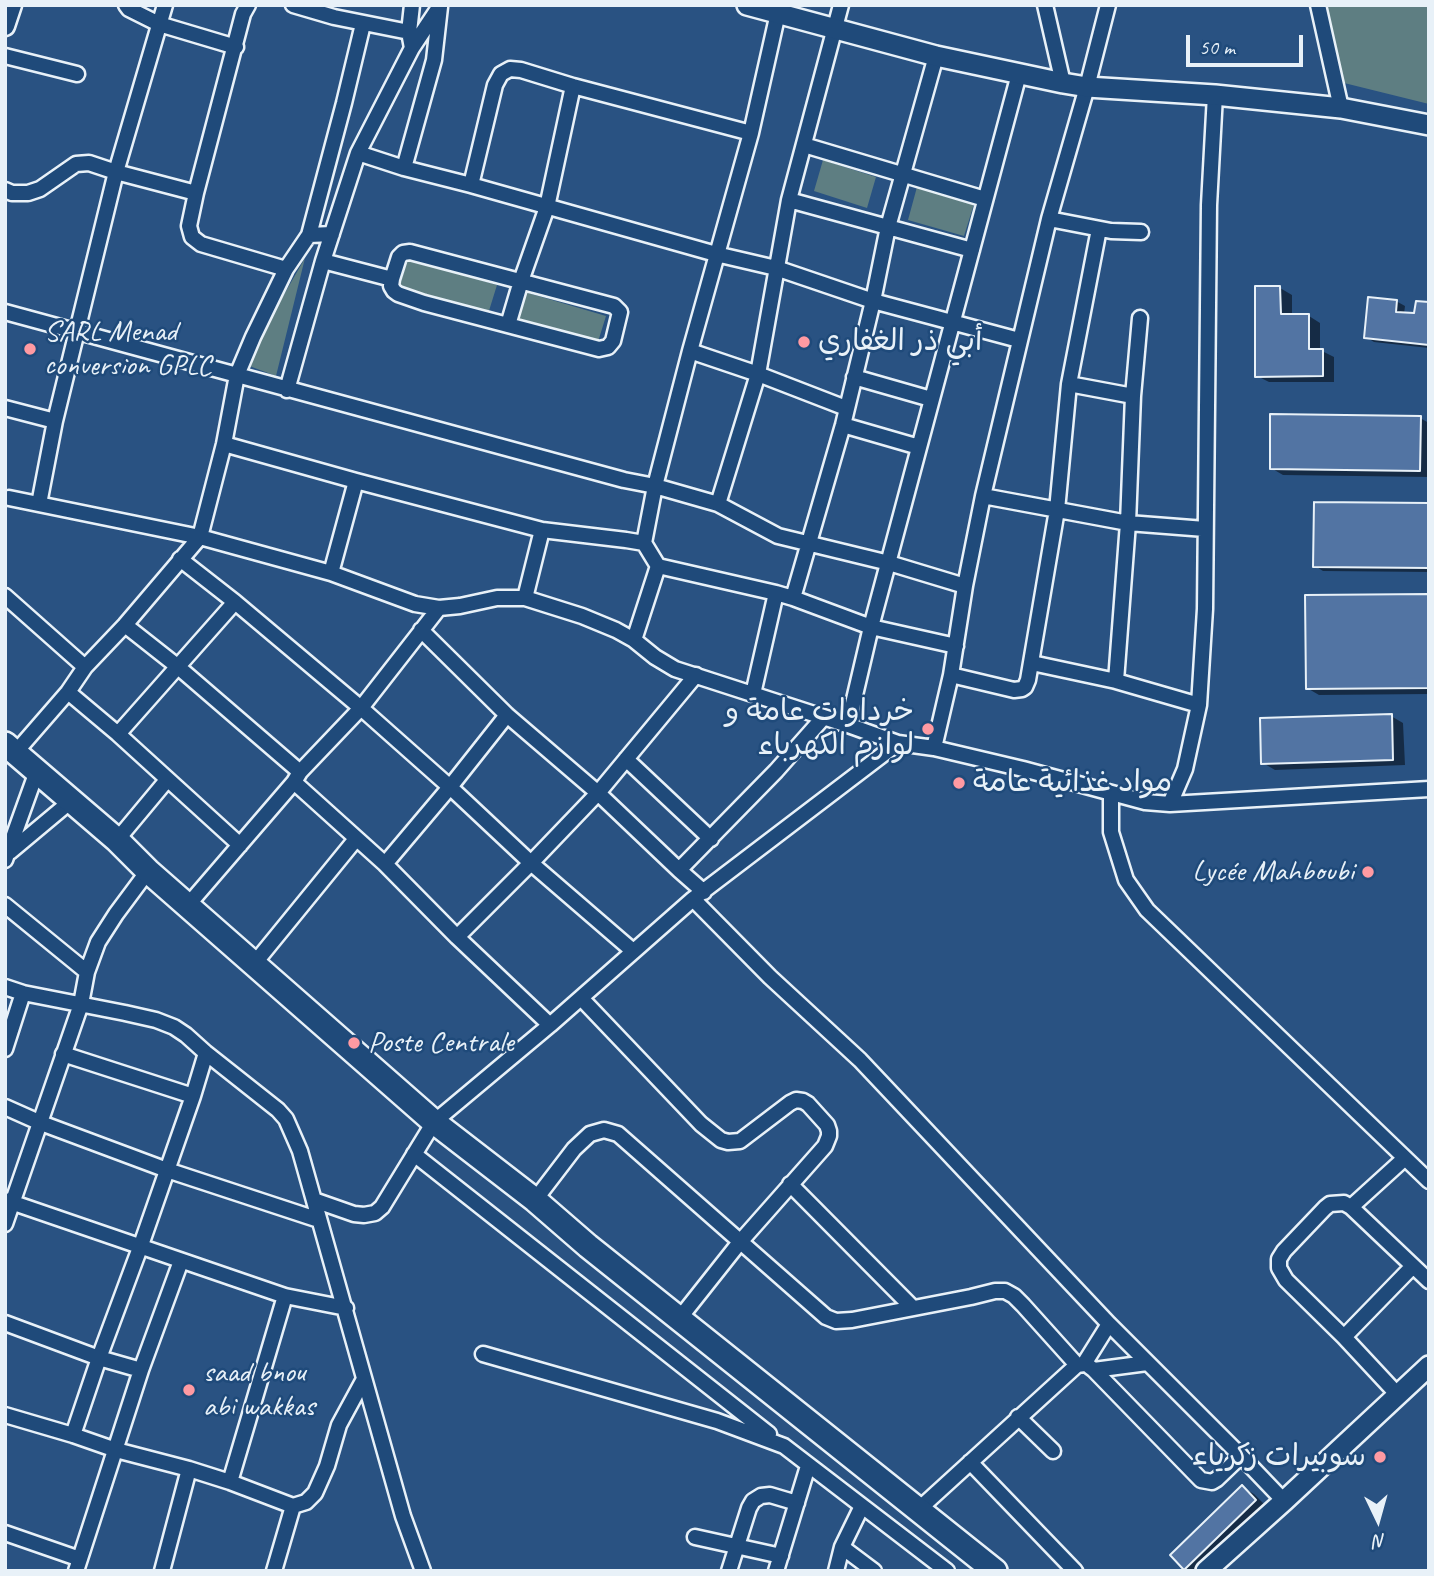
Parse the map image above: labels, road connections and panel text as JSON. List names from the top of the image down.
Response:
{
  "places": [
    "أبي ذر الغفاري",
    "SARL Menad conversion GPLC",
    "خرداوات عامة و لوازم الكهرباء",
    "مواد غذائية عامة",
    "Lycée Mahboubi",
    "Poste Centrale",
    "saad bnou abi wakkas",
    "سوبيرات زكرياء"
  ],
  "scale_bar": "50 m",
  "north": "bottom"
}
